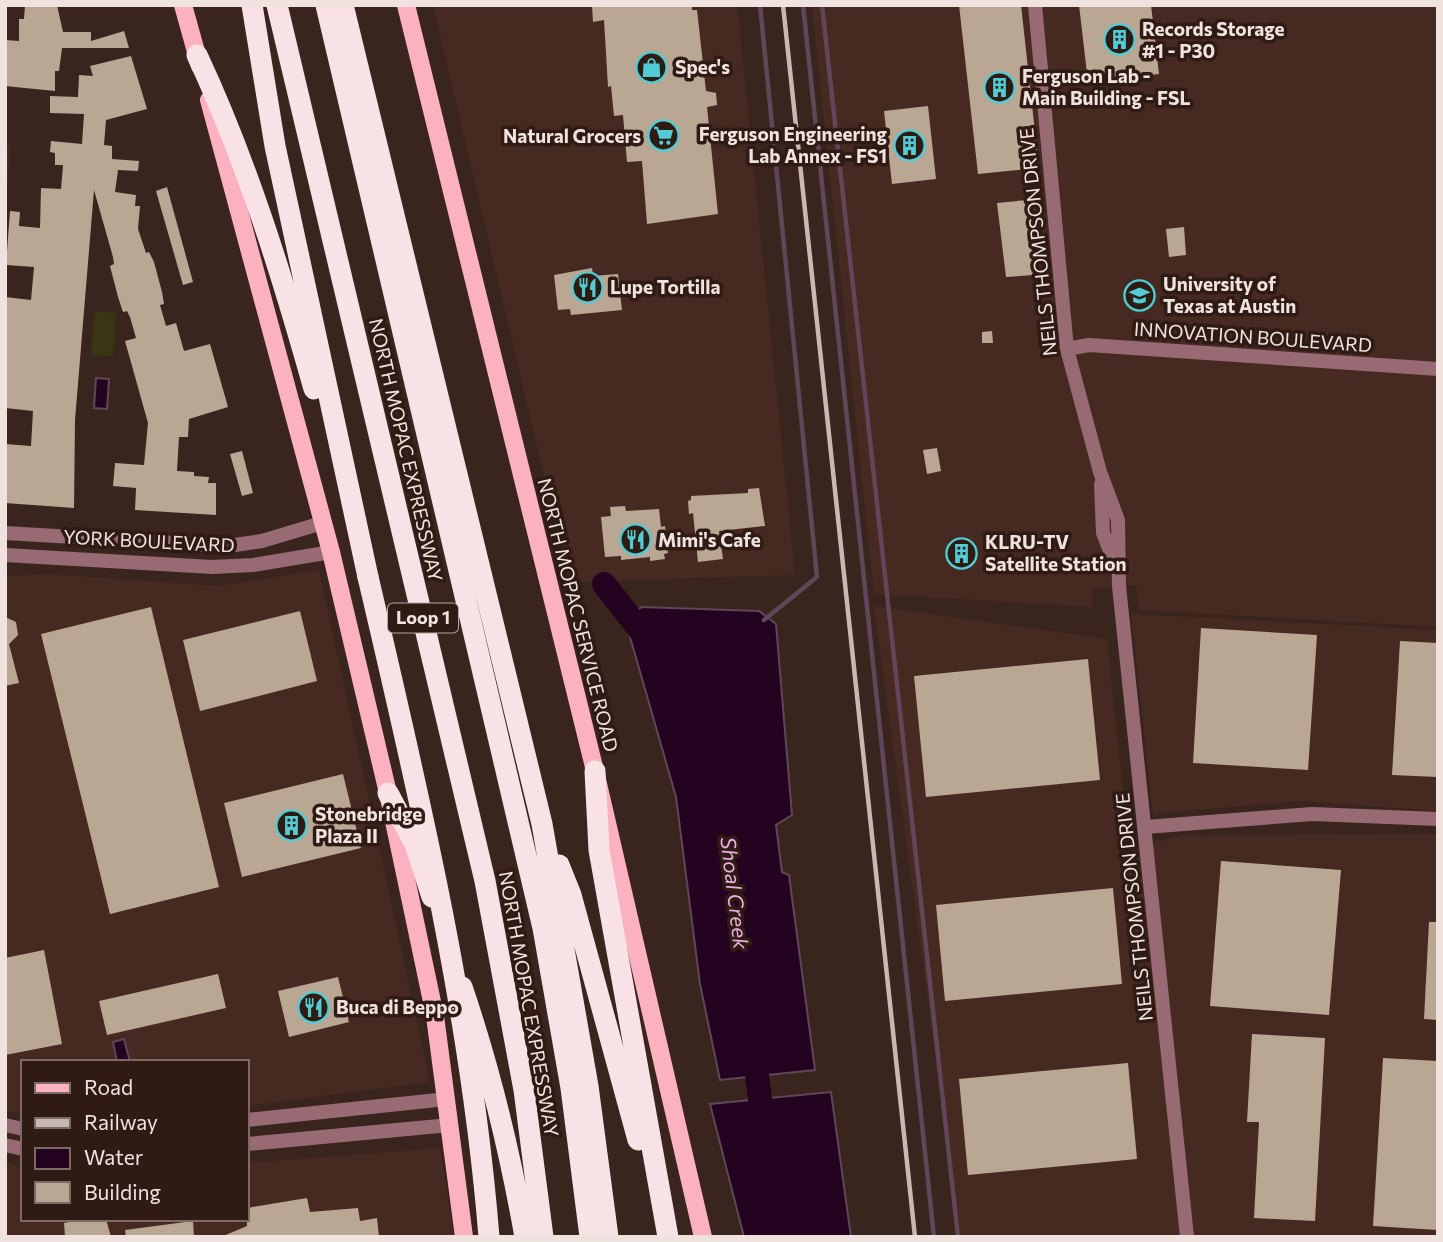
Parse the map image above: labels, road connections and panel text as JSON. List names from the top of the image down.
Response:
{
  "streets": {
    "highway": ["NORTH MOPAC EXPRESSWAY", "Loop 1"],
    "main road": ["NORTH MOPAC SERVICE ROAD"],
    "street": ["NEILS THOMPSON DRIVE", "INNOVATION BOULEVARD", "YORK BOULEVARD"]
  },
  "crossings": [
    ["NEILS THOMPSON DRIVE", "INNOVATION BOULEVARD"]
  ],
  "water": ["Shoal Creek"],
  "places": {
    "building": [
      "Records Storage #1 - P30",
      "Ferguson Lab - Main Building - FSL",
      "Ferguson Engineering Lab Annex - FS1",
      "KLRU-TV Satellite Station",
      "Stonebridge Plaza II"
    ],
    "shop": ["Spec's"],
    "supermarket": ["Natural Grocers"],
    "restaurant": ["Lupe Tortilla", "Mimi's Cafe", "Buca di Beppo"],
    "school or university": ["University of Texas at Austin"]
  },
  "legend": [
    "Road",
    "Railway",
    "Water",
    "Building"
  ]
}
